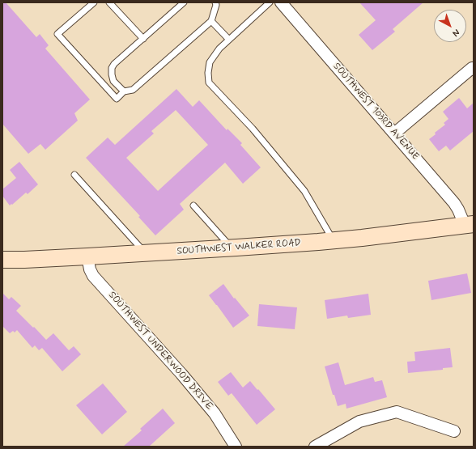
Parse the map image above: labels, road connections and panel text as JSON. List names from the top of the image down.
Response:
{
  "streets": {
    "main road": ["SOUTHWEST WALKER ROAD"],
    "street": ["SOUTHWEST 103RD AVENUE", "SOUTHWEST UNDERWOOD DRIVE"]
  },
  "crossings": [
    ["SOUTHWEST 103RD AVENUE", "SOUTHWEST WALKER ROAD"],
    ["SOUTHWEST WALKER ROAD", "SOUTHWEST UNDERWOOD DRIVE"]
  ],
  "north": "bottom right"
}
